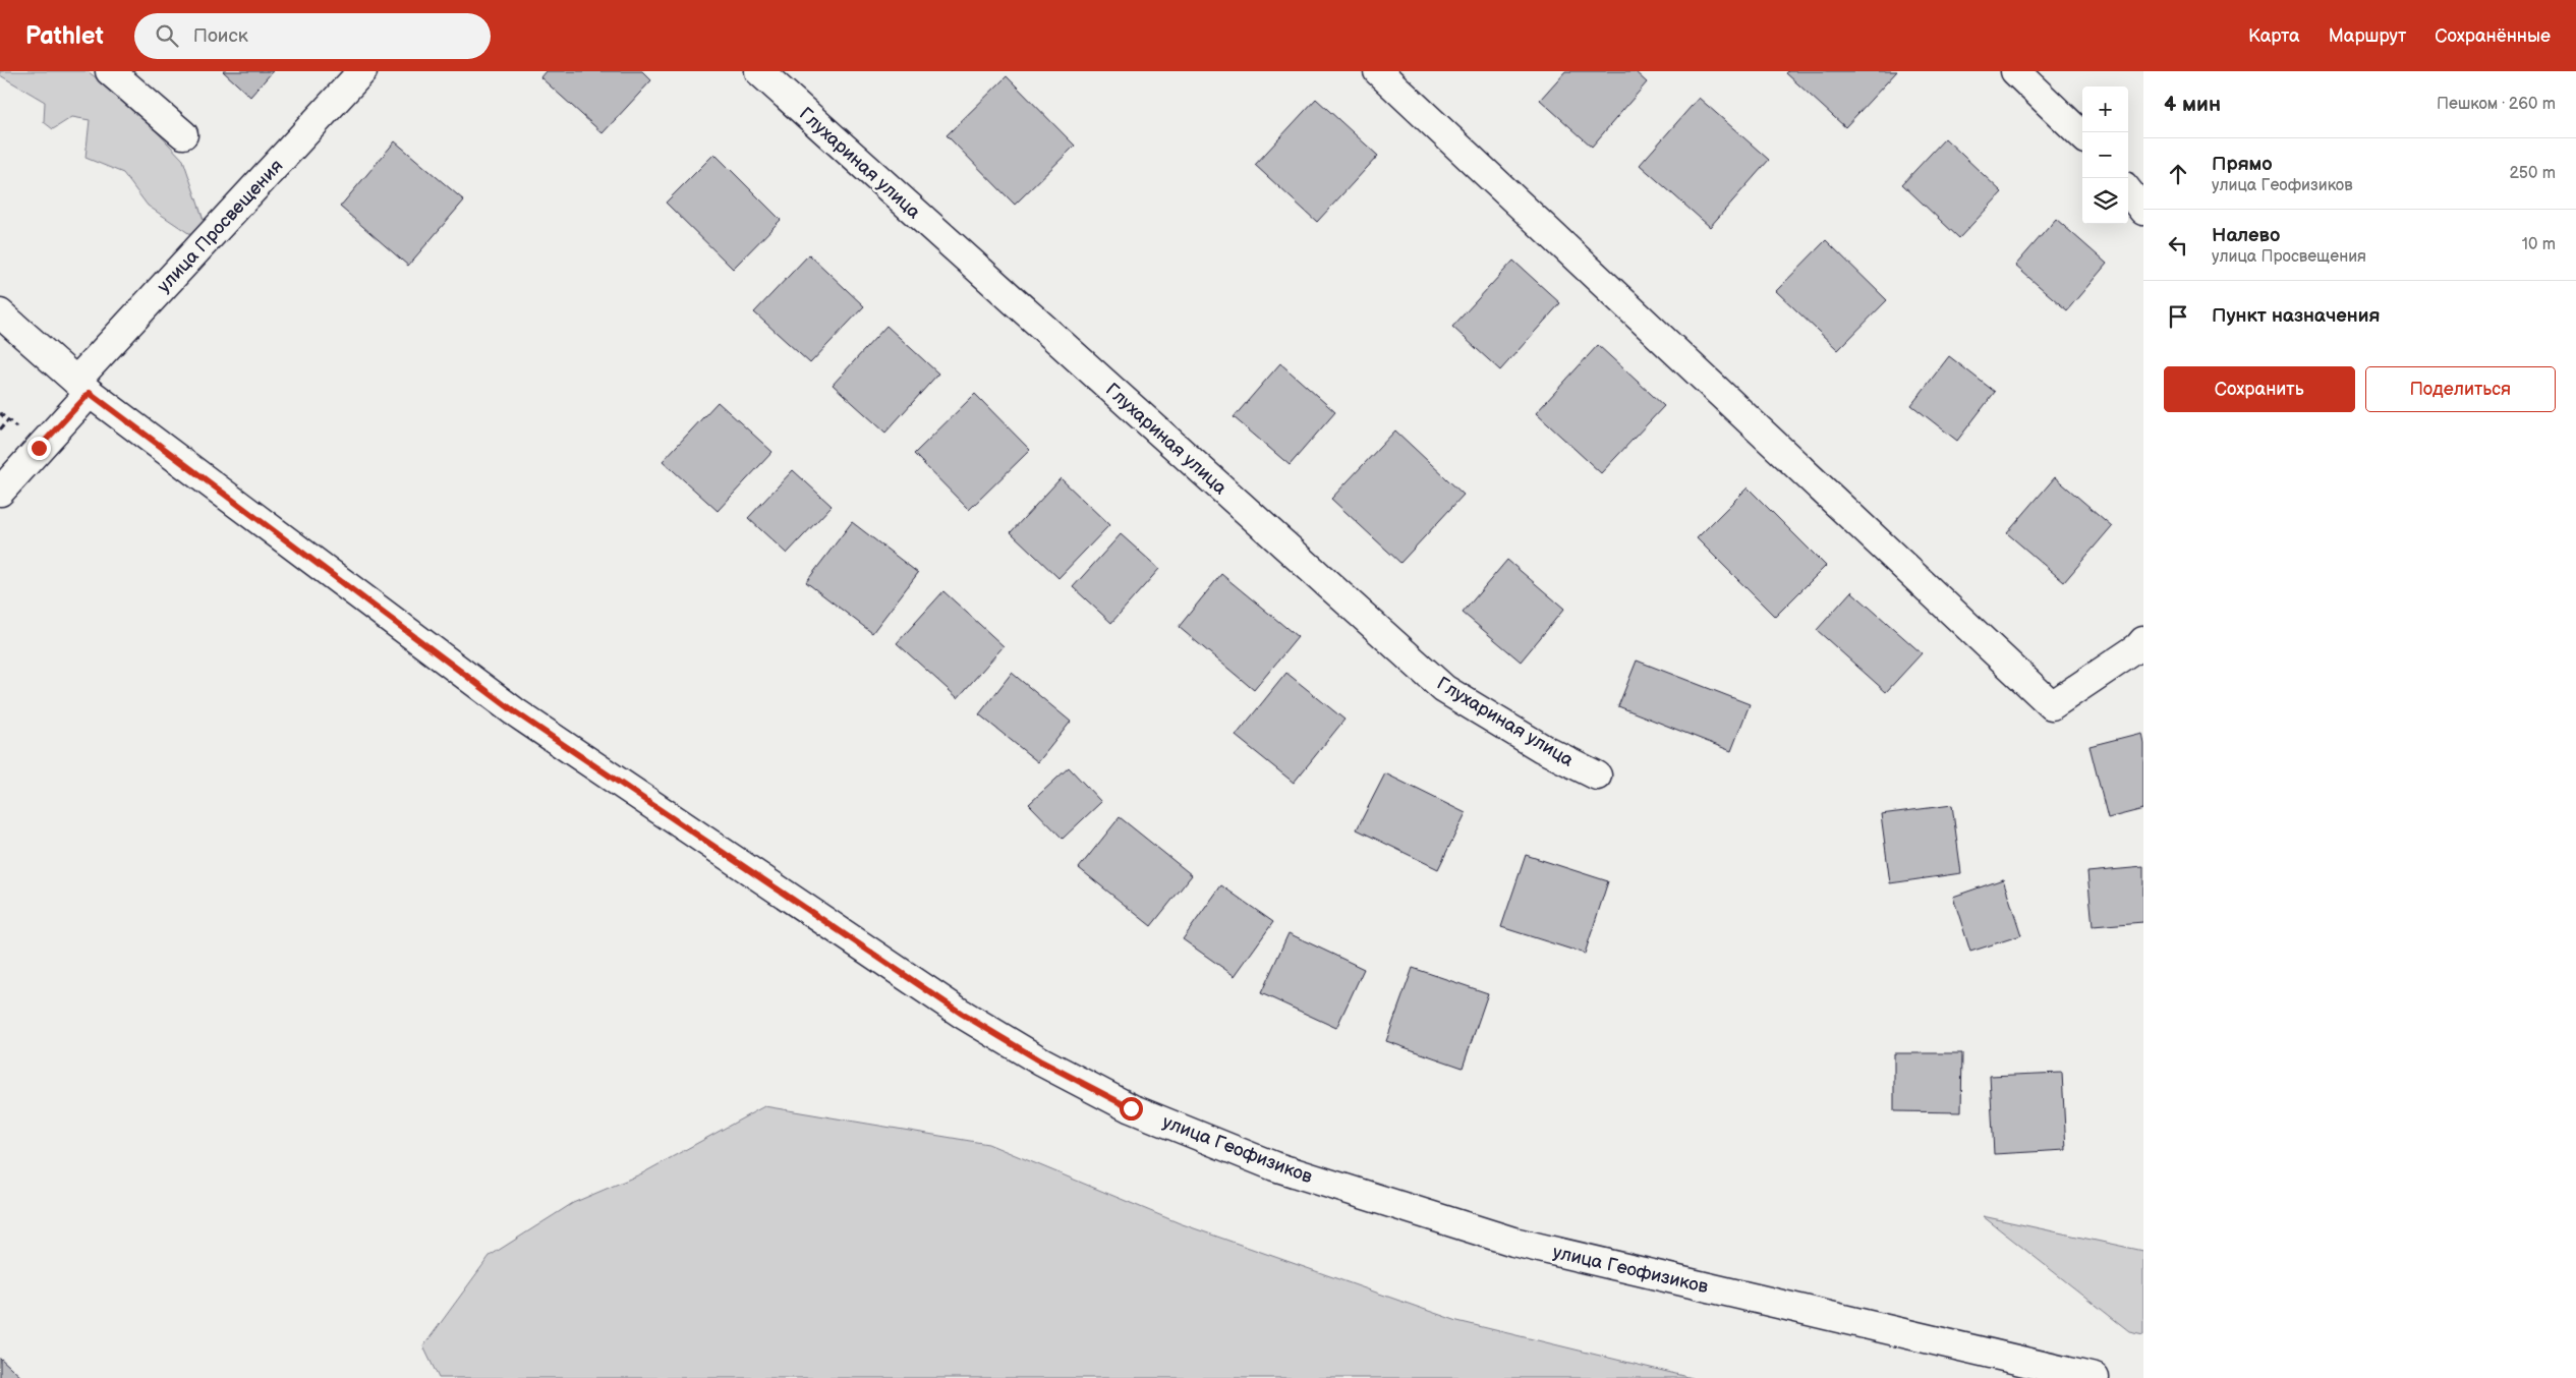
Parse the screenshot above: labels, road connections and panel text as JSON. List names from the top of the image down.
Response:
{
  "streets": {
    "street": ["Глухариная улица", "улица Просвещения", "улица Геофизиков"]
  },
  "crossings": [
    ["улица Просвещения", "улица Геофизиков"]
  ],
  "page": {
    "header": "Pathlet",
    "search": "Поиск",
    "nav": ["Карта", "Маршрут", "Сохранённые"],
    "heading": ["4 мин", "Пешком · 260 m"],
    "map_buttons": ["+", "−"],
    "list": [
      ["Прямо", "улица Геофизиков", "250 m"],
      ["Налево", "улица Просвещения", "10 m"],
      "Пункт назначения"
    ],
    "buttons": ["Сохранить", "Поделиться"]
  }
}
